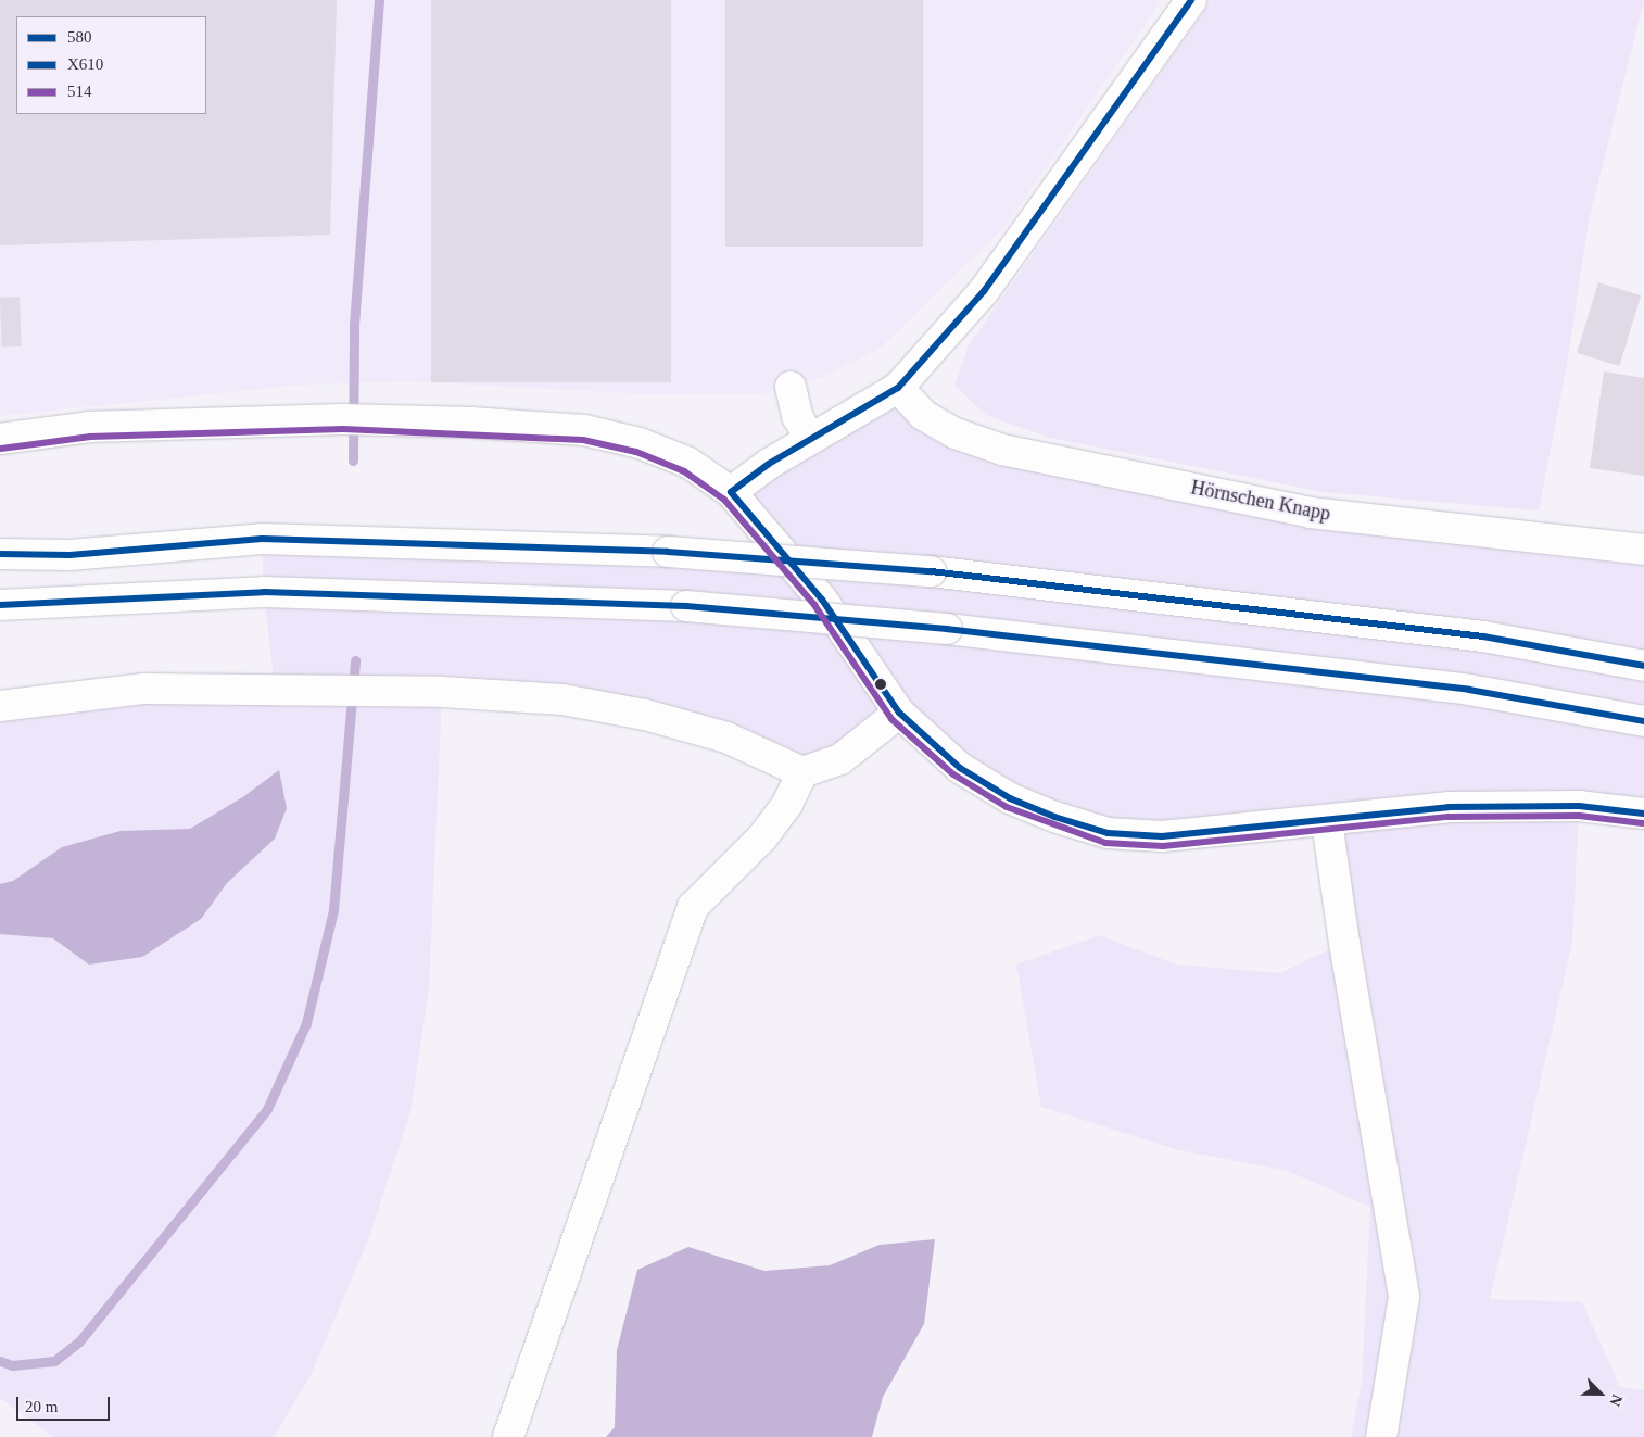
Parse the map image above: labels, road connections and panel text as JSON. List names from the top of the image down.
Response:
{
  "streets": {
    "main road": ["Hörnschen Knapp"]
  },
  "lines": ["transit line 580", "transit line 514", "transit line X610"],
  "legend": ["580", "X610", "514"],
  "scale_bar": "20 m",
  "north": "bottom right"
}
